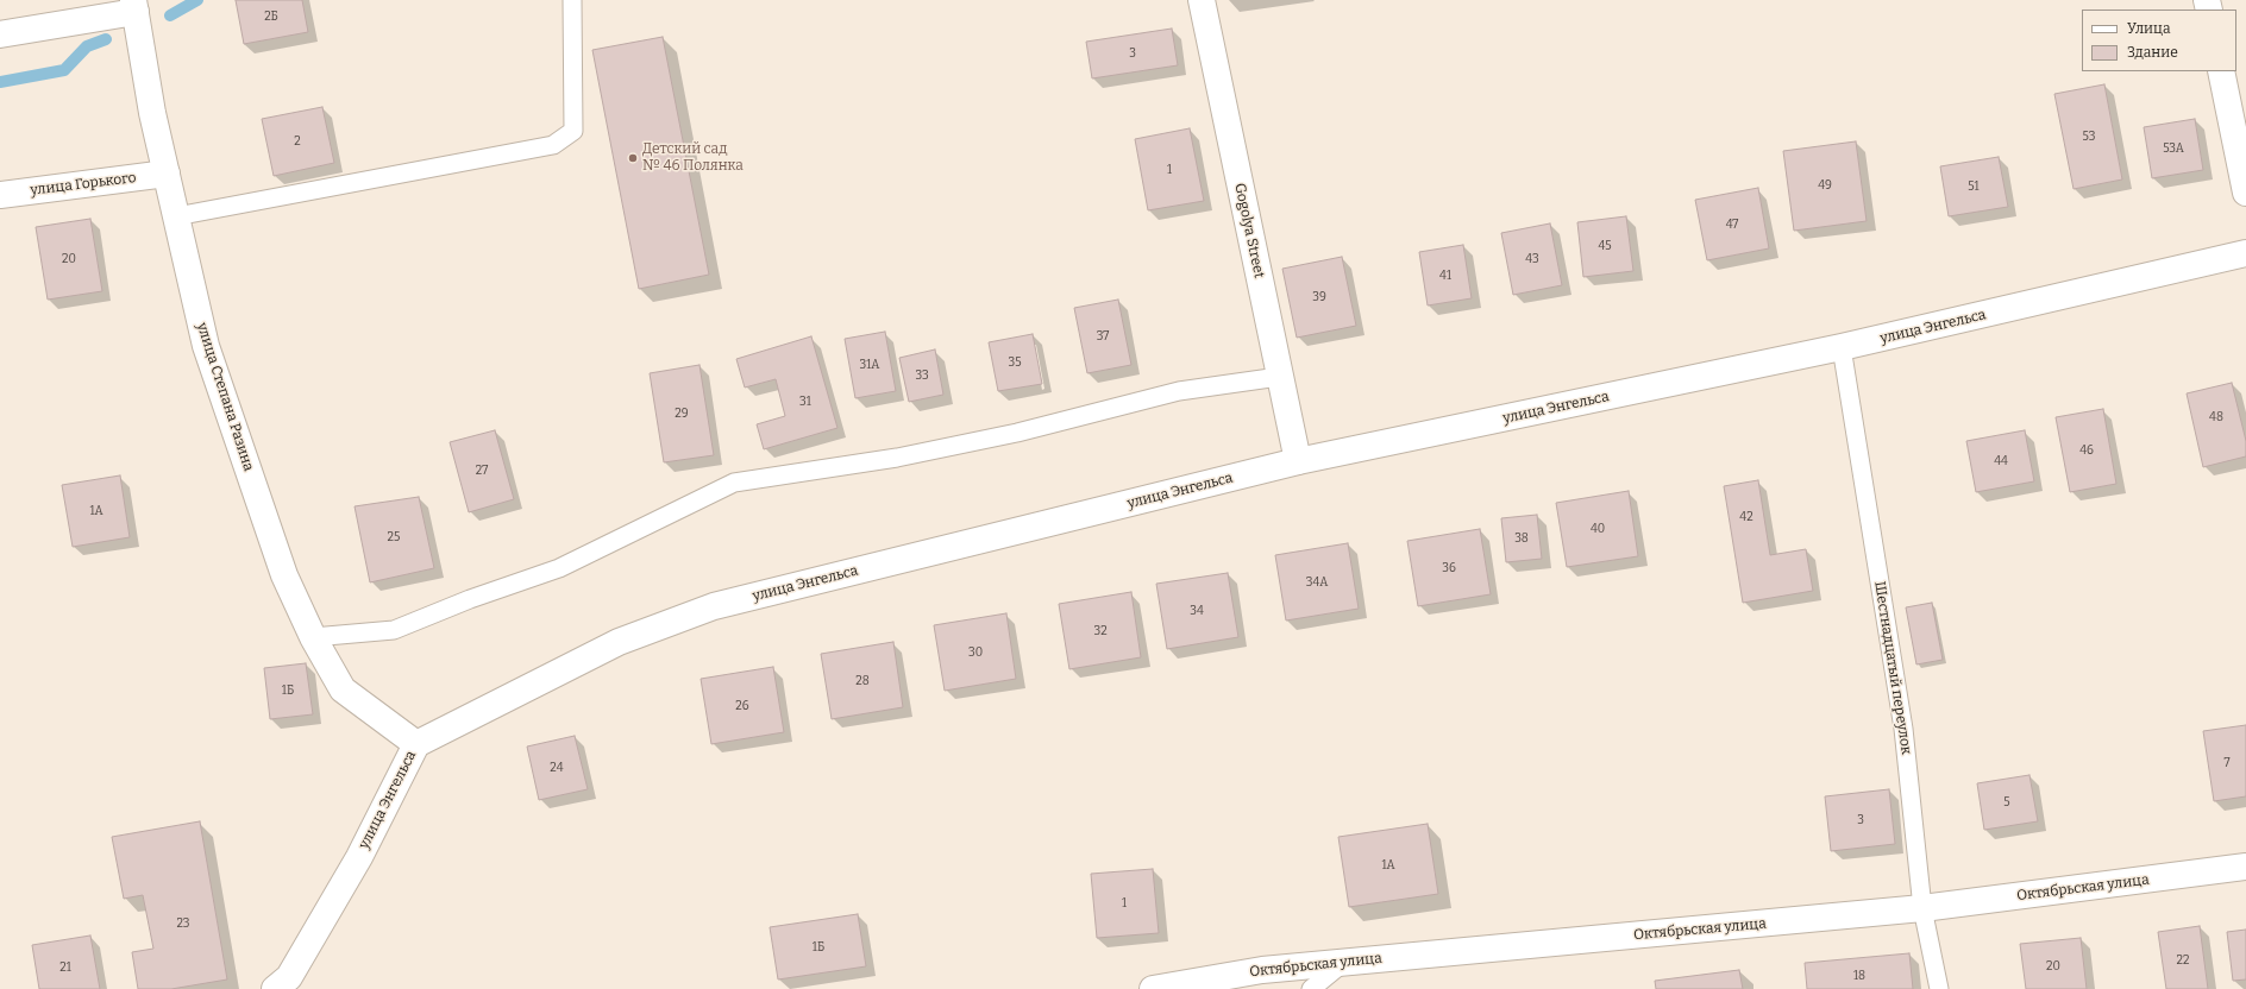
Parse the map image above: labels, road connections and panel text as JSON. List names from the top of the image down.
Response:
{
  "streets": {
    "street": [
      "улица Горького",
      "Gogolya Street",
      "улица Энгельса",
      "улица Степана Разина",
      "Октябрьская улица"
    ],
    "lane": ["Шестнадцатый переулок"]
  },
  "crossings": [
    ["улица Горького", "улица Степана Разина"],
    ["Gogolya Street", "улица Энгельса"],
    ["улица Энгельса", "улица Степана Разина"],
    ["улица Энгельса", "Шестнадцатый переулок"],
    ["Шестнадцатый переулок", "Октябрьская улица"]
  ],
  "places": ["Детский сад № 46 Полянка"],
  "house_numbers": [
    "2Б",
    "3",
    "53",
    "2",
    "53А",
    "1",
    "49",
    "51",
    "47",
    "45",
    "20",
    "43",
    "41",
    "39",
    "37",
    "35",
    "31А",
    "33",
    "31",
    "29",
    "48",
    "46",
    "44",
    "27",
    "1А",
    "42",
    "40",
    "25",
    "38",
    "36",
    "34А",
    "34",
    "32",
    "30",
    "28",
    "1Б",
    "26",
    "7",
    "24",
    "5",
    "3",
    "1А",
    "1",
    "23",
    "1Б",
    "22",
    "20",
    "21",
    "18"
  ],
  "legend": ["Улица", "Здание"]
}
